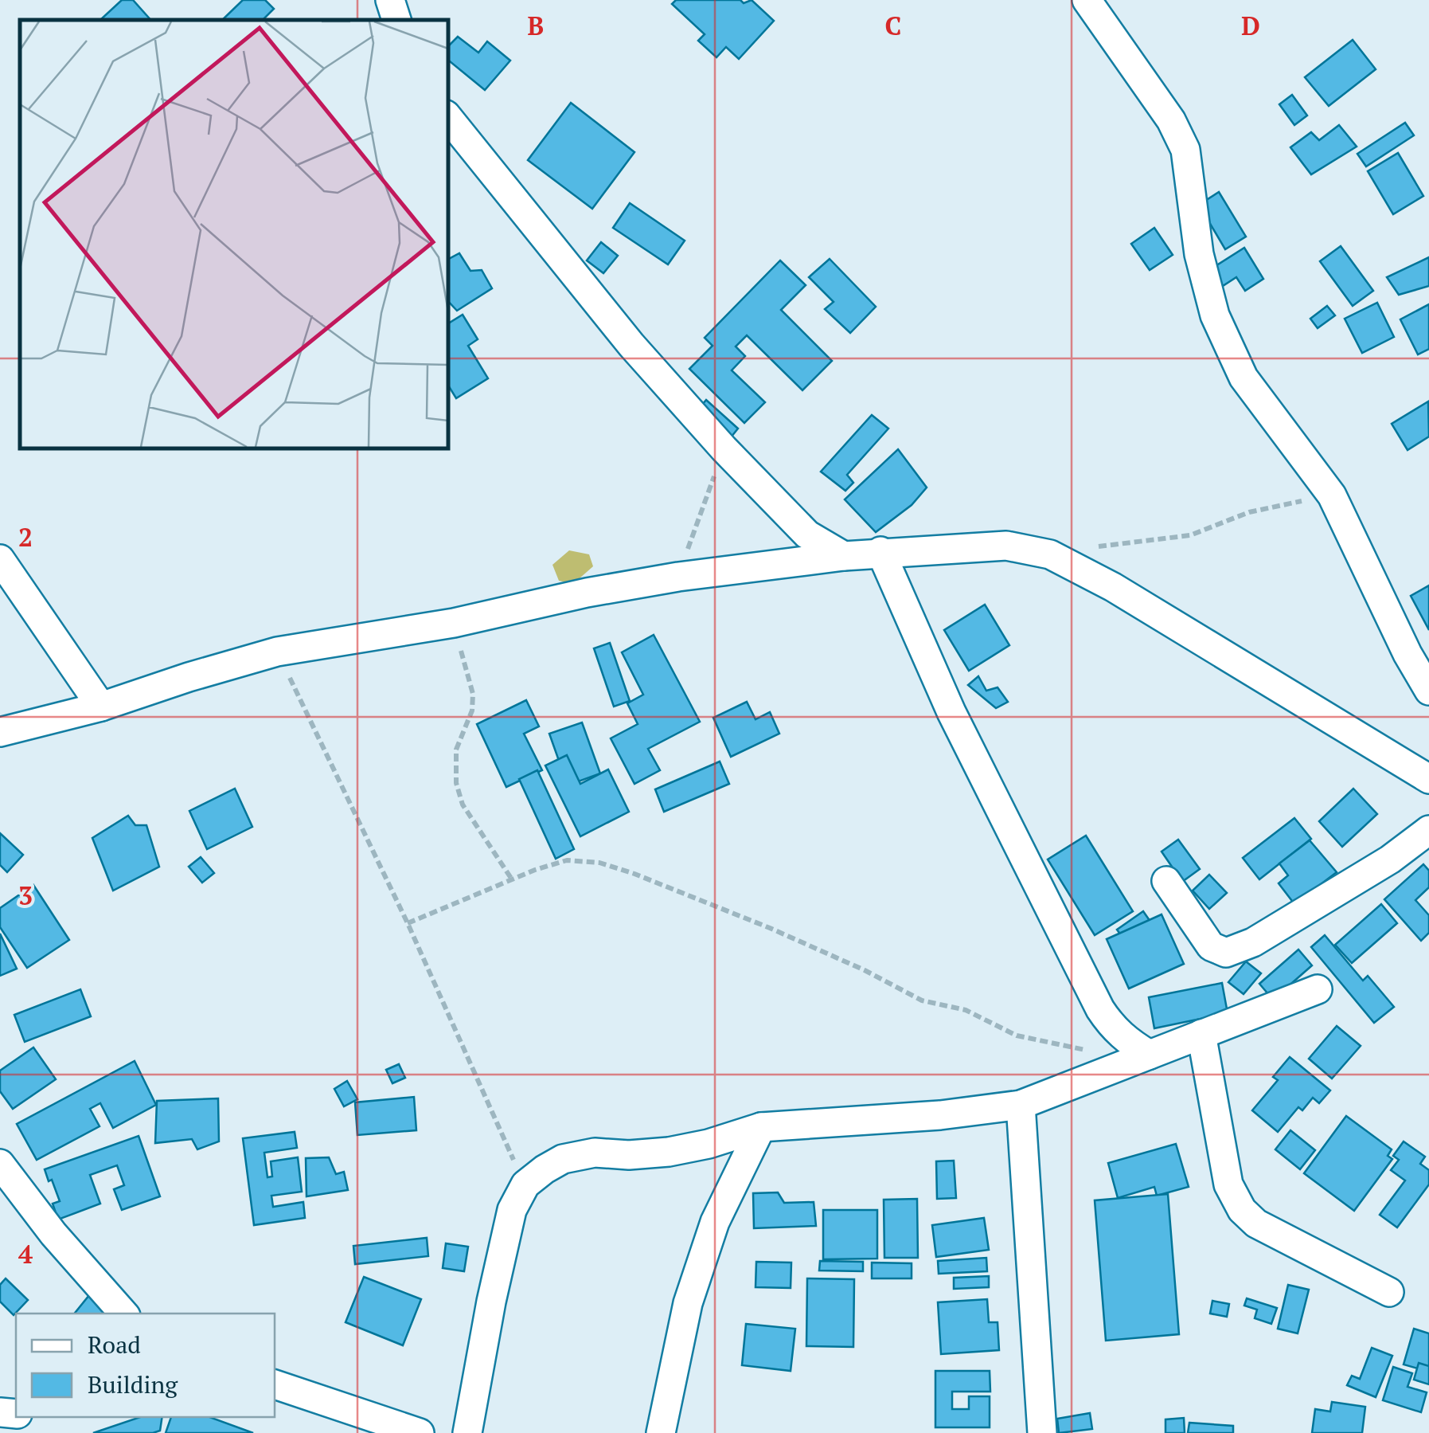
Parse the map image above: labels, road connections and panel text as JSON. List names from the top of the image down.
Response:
{
  "legend": ["Road", "Building"],
  "grid": {
    "columns": ["B", "C", "D"],
    "rows": ["2", "3", "4"]
  }
}
